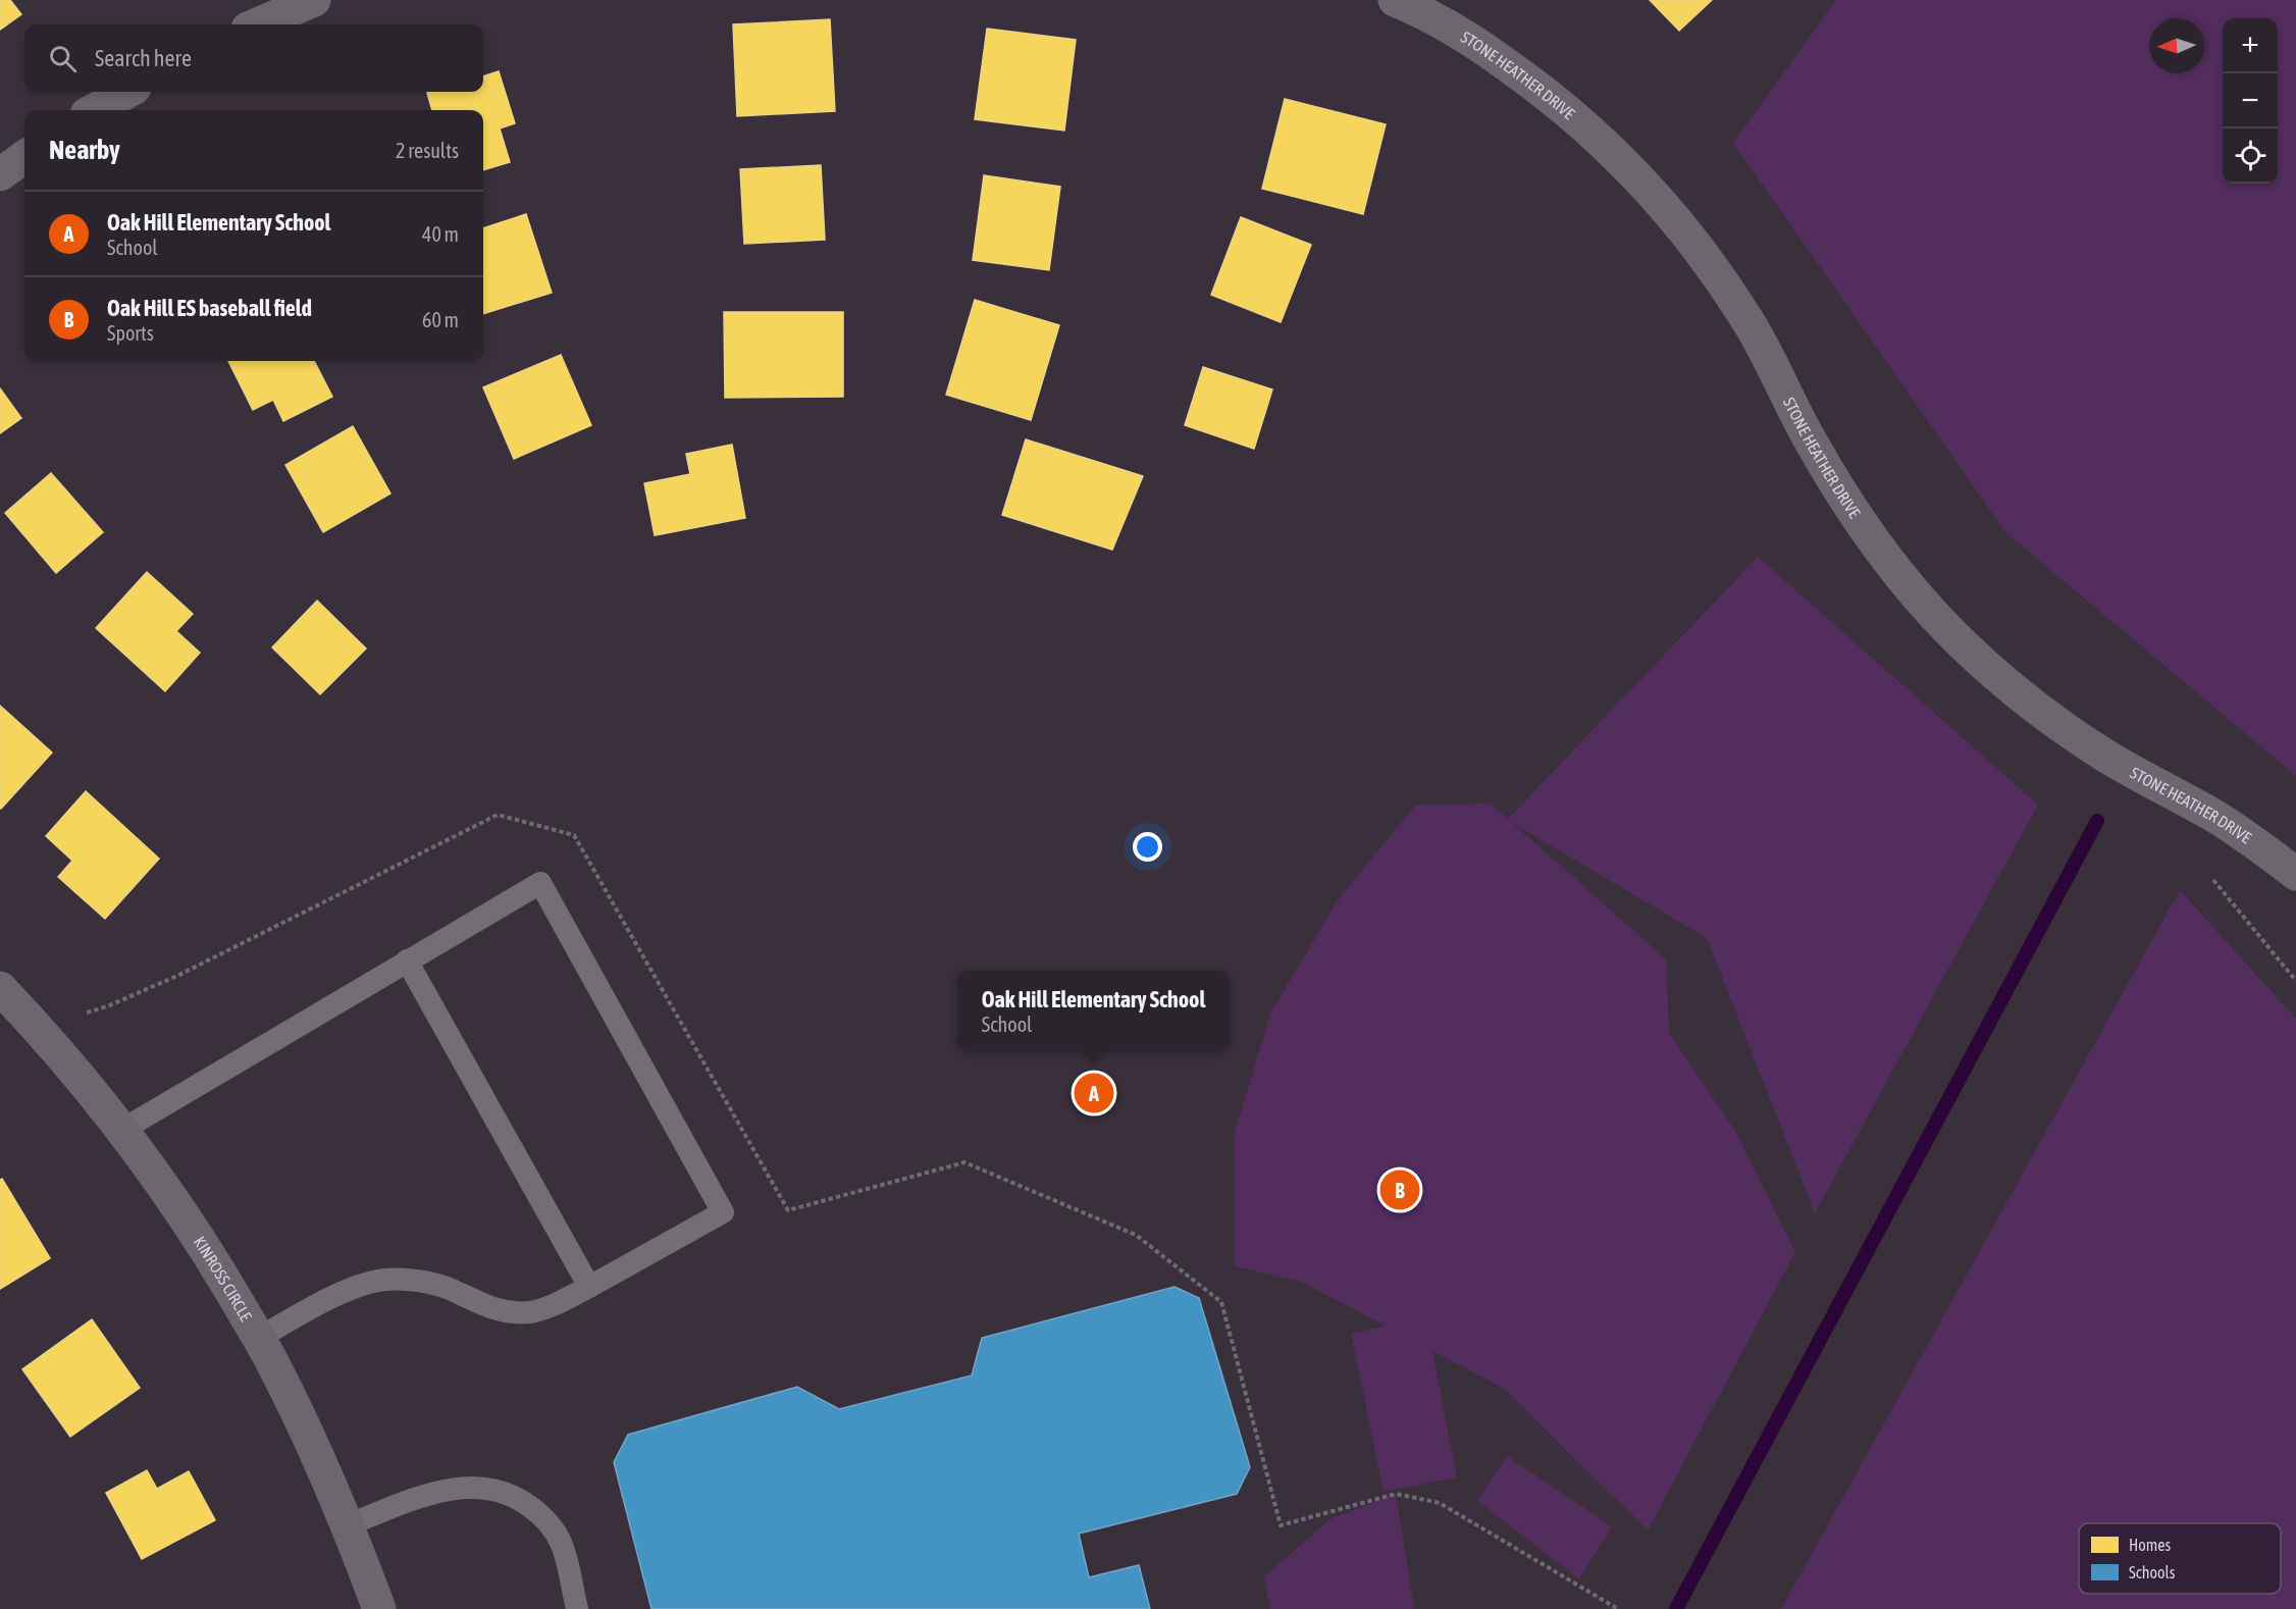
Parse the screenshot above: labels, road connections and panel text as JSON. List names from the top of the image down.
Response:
{
  "streets": {
    "street": ["STONE HEATHER DRIVE", "KINROSS CIRCLE"]
  },
  "legend": ["Homes", "Schools"],
  "north": "left",
  "page": {
    "map_buttons": ["+", "−"],
    "search": "Search here",
    "heading": ["Nearby", "2 results"],
    "list": [
      {
        "mark": "A",
        "name": "Oak Hill Elementary School",
        "note": "School",
        "value": "40 m"
      },
      {
        "mark": "B",
        "name": "Oak Hill ES baseball field",
        "note": "Sports",
        "value": "60 m"
      }
    ],
    "popup": ["Oak Hill Elementary School", "School"],
    "pins": ["A", "B"]
  }
}
